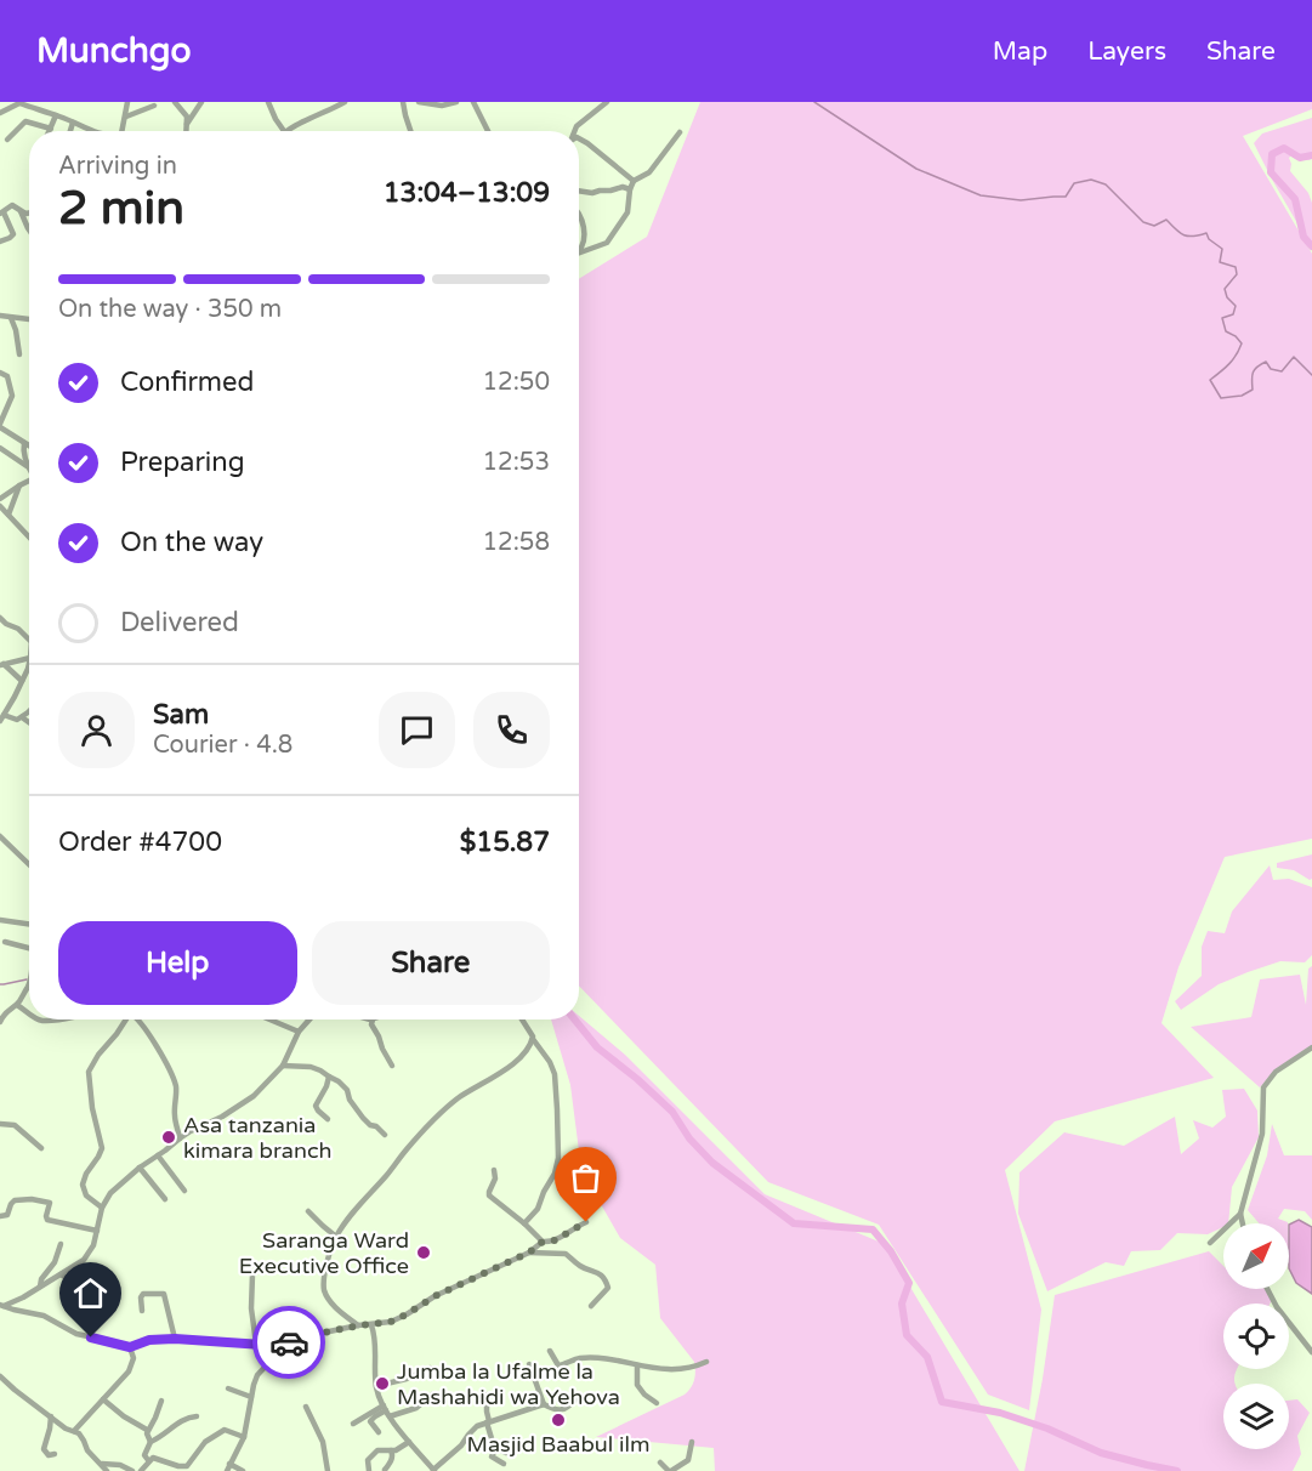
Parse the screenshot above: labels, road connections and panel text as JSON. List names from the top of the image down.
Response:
{
  "places": [
    "Asa tanzania kimara branch",
    "Saranga Ward Executive Office",
    "Jumba la Ufalme la Mashahidi wa Yehova",
    "Masjid Baabul ilm"
  ],
  "north": "top right",
  "page": {
    "header": "Munchgo",
    "nav": ["Map", "Layers", "Share"],
    "heading": ["2 min", "Arriving in", "13:04–13:09"],
    "panel": [
      "Sam",
      "Courier · 4.8",
      "Order #4700",
      "$15.87"
    ],
    "bar": "On the way · 350 m",
    "list": [
      ["Confirmed", "12:50"],
      ["Preparing", "12:53"],
      ["On the way", "12:58"],
      "Delivered"
    ],
    "buttons": ["Help", "Share"]
  }
}
